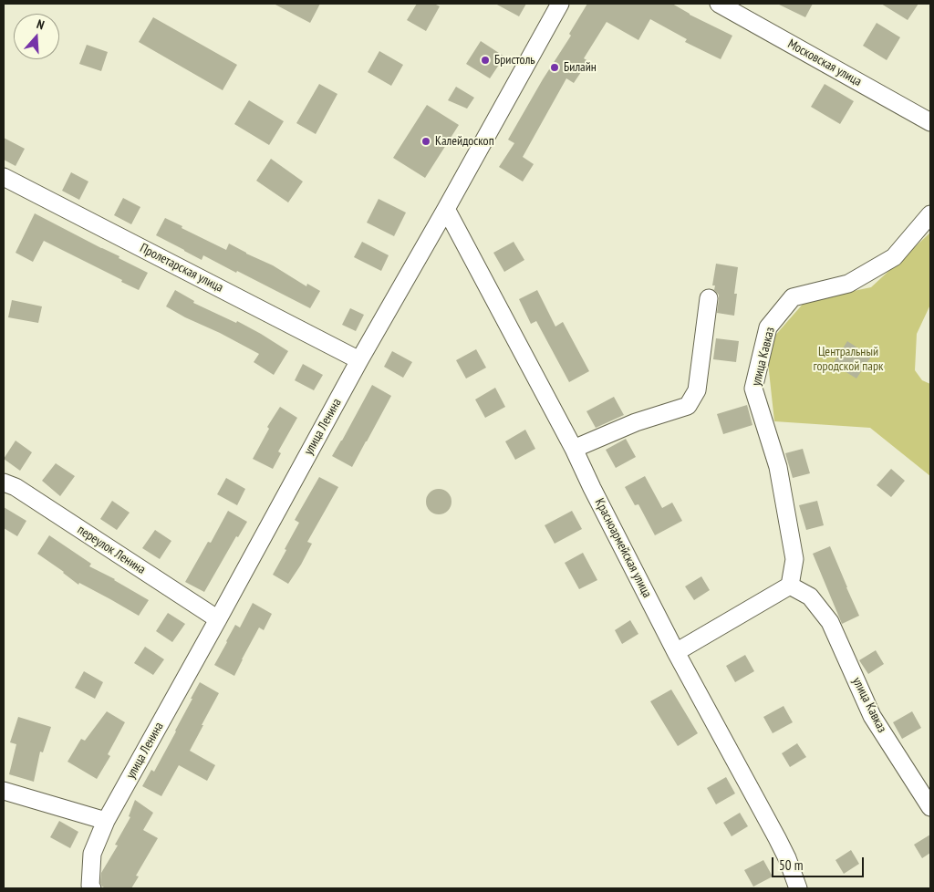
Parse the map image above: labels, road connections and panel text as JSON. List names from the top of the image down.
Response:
{
  "streets": {
    "street": [
      "Московская улица",
      "Пролетарская улица",
      "улица Кавказ",
      "улица Ленина",
      "Красноармейская улица",
      "переулок Ленина"
    ]
  },
  "crossings": [
    ["Пролетарская улица", "улица Ленина"],
    ["улица Ленина", "Красноармейская улица"],
    ["улица Ленина", "переулок Ленина"]
  ],
  "parks": ["Центральный городской парк"],
  "places": ["Бристоль", "Билайн", "Калейдоскоп"],
  "scale_bar": "50 m",
  "north": "top"
}
